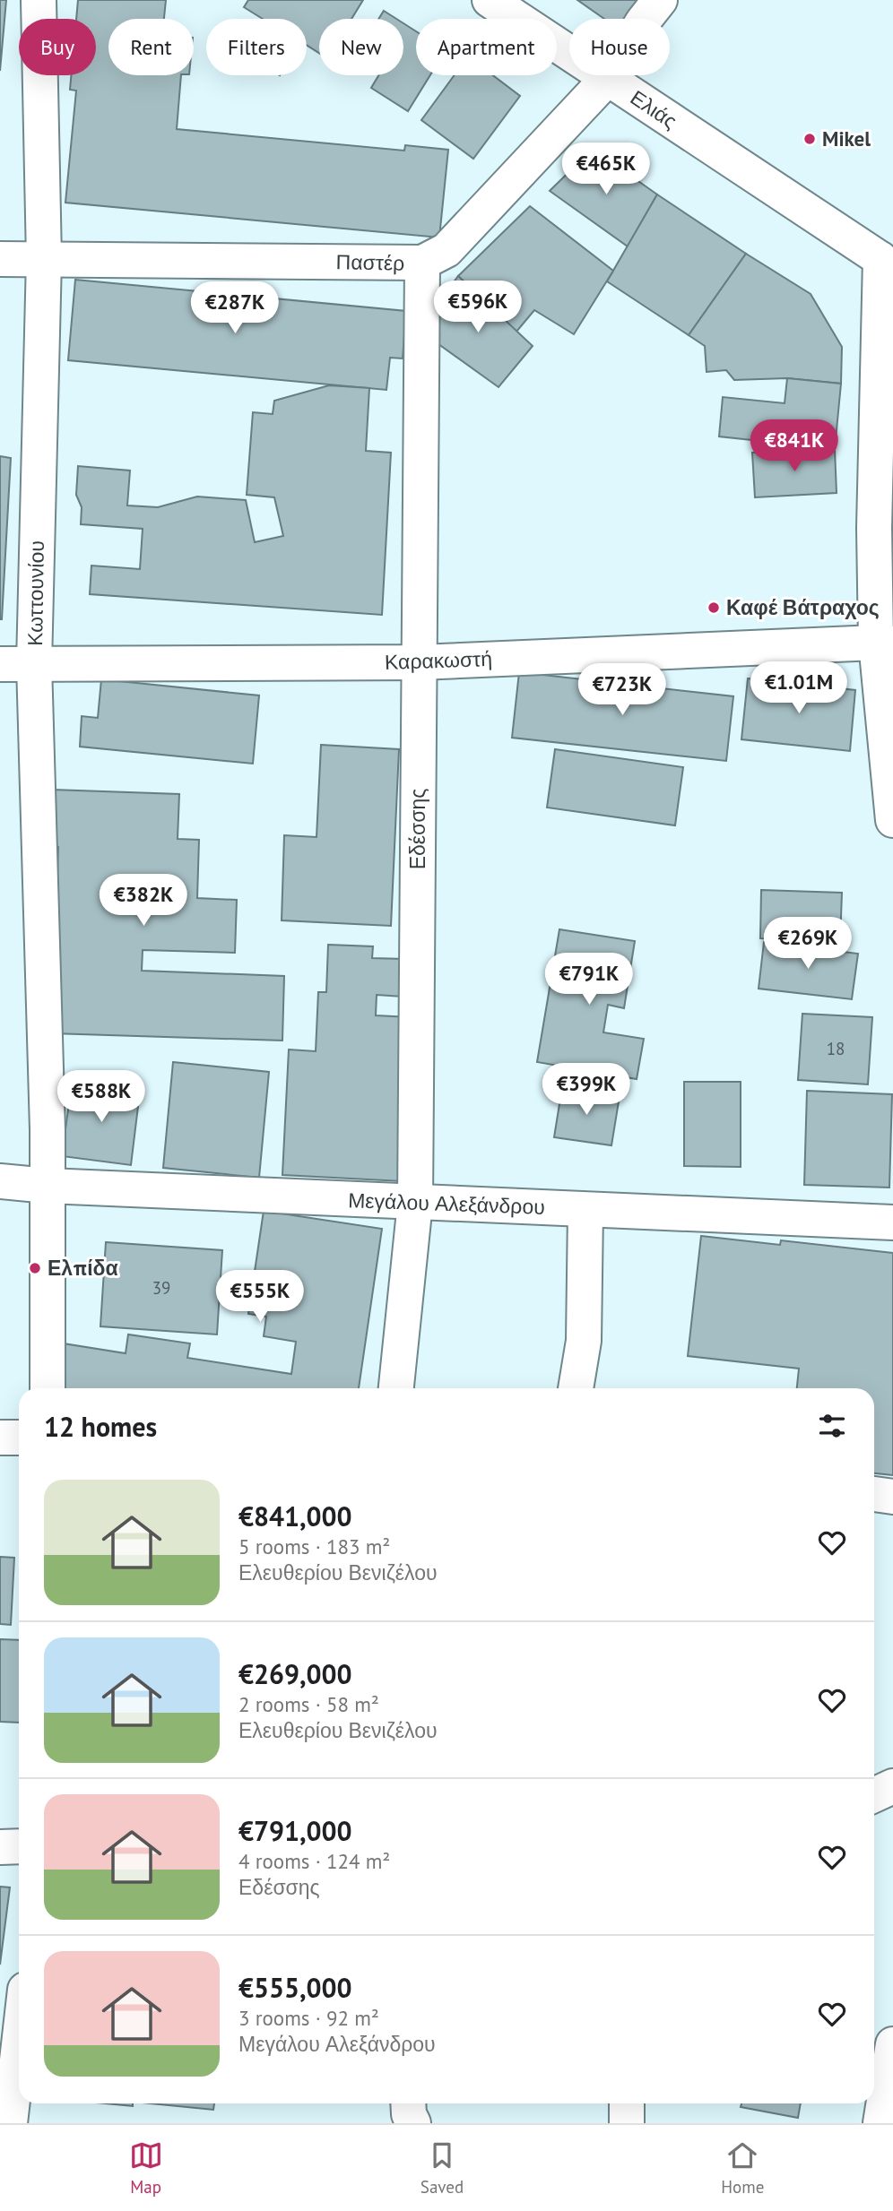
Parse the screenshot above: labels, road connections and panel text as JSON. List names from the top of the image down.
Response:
{
  "streets": {
    "street": [
      "Ελιάς",
      "Παστέρ",
      "Κωττουνίου",
      "Καρακωστή",
      "Εδέσσης",
      "Μεγάλου Αλεξάνδρου"
    ]
  },
  "crossings": [
    ["Ελιάς", "Παστέρ"],
    ["Παστέρ", "Κωττουνίου"],
    ["Παστέρ", "Εδέσσης"],
    ["Κωττουνίου", "Καρακωστή"],
    ["Κωττουνίου", "Μεγάλου Αλεξάνδρου"],
    ["Καρακωστή", "Εδέσσης"],
    ["Εδέσσης", "Μεγάλου Αλεξάνδρου"]
  ],
  "places": ["Mikel", "Καφέ Βάτραχος", "Ελπίδα"],
  "house_numbers": ["18", "39"],
  "page": {
    "chip": [
      "Buy",
      "Rent",
      "Filters",
      "New",
      "Apartment",
      "House"
    ],
    "price": [
      "€465K",
      "€596K",
      "€287K",
      "€841K",
      "€1.01M",
      "€723K",
      "€382K",
      "€269K",
      "€791K",
      "€399K",
      "€588K",
      "€555K"
    ],
    "heading": "12 homes",
    "list": [
      {
        "name": "€841,000",
        "note": "5 rooms · 183 m² · Ελευθερίου Βενιζέλου"
      },
      {
        "name": "€269,000",
        "note": "2 rooms · 58 m² · Ελευθερίου Βενιζέλου"
      },
      {
        "name": "€791,000",
        "note": "4 rooms · 124 m² · Εδέσσης"
      },
      {
        "name": "€555,000",
        "note": "3 rooms · 92 m² · Μεγάλου Αλεξάνδρου"
      }
    ],
    "tabs": ["Map", "Saved", "Home"]
  }
}
